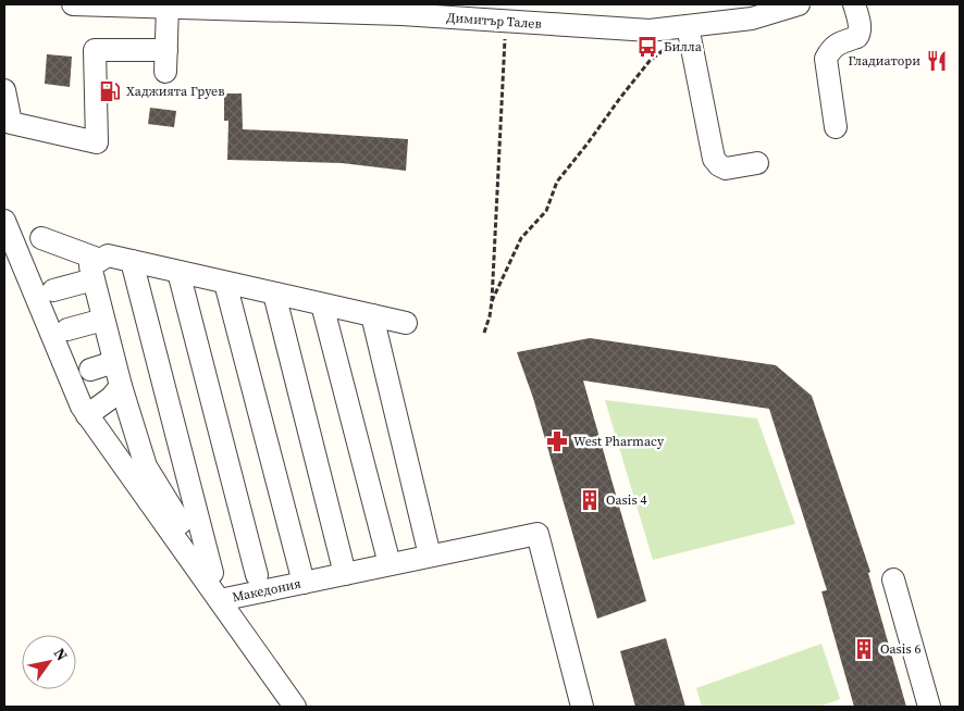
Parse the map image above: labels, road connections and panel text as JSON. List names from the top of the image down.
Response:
{
  "streets": {
    "street": ["Димитър Талев", "Македония"]
  },
  "places": {
    "bus stop": ["Билла"],
    "restaurant": ["Гладиатори"],
    "fuel station": ["Хаджията Груев"],
    "pharmacy": ["West Pharmacy"],
    "building": ["Oasis 4", "Oasis 6"]
  },
  "north": "top right"
}
